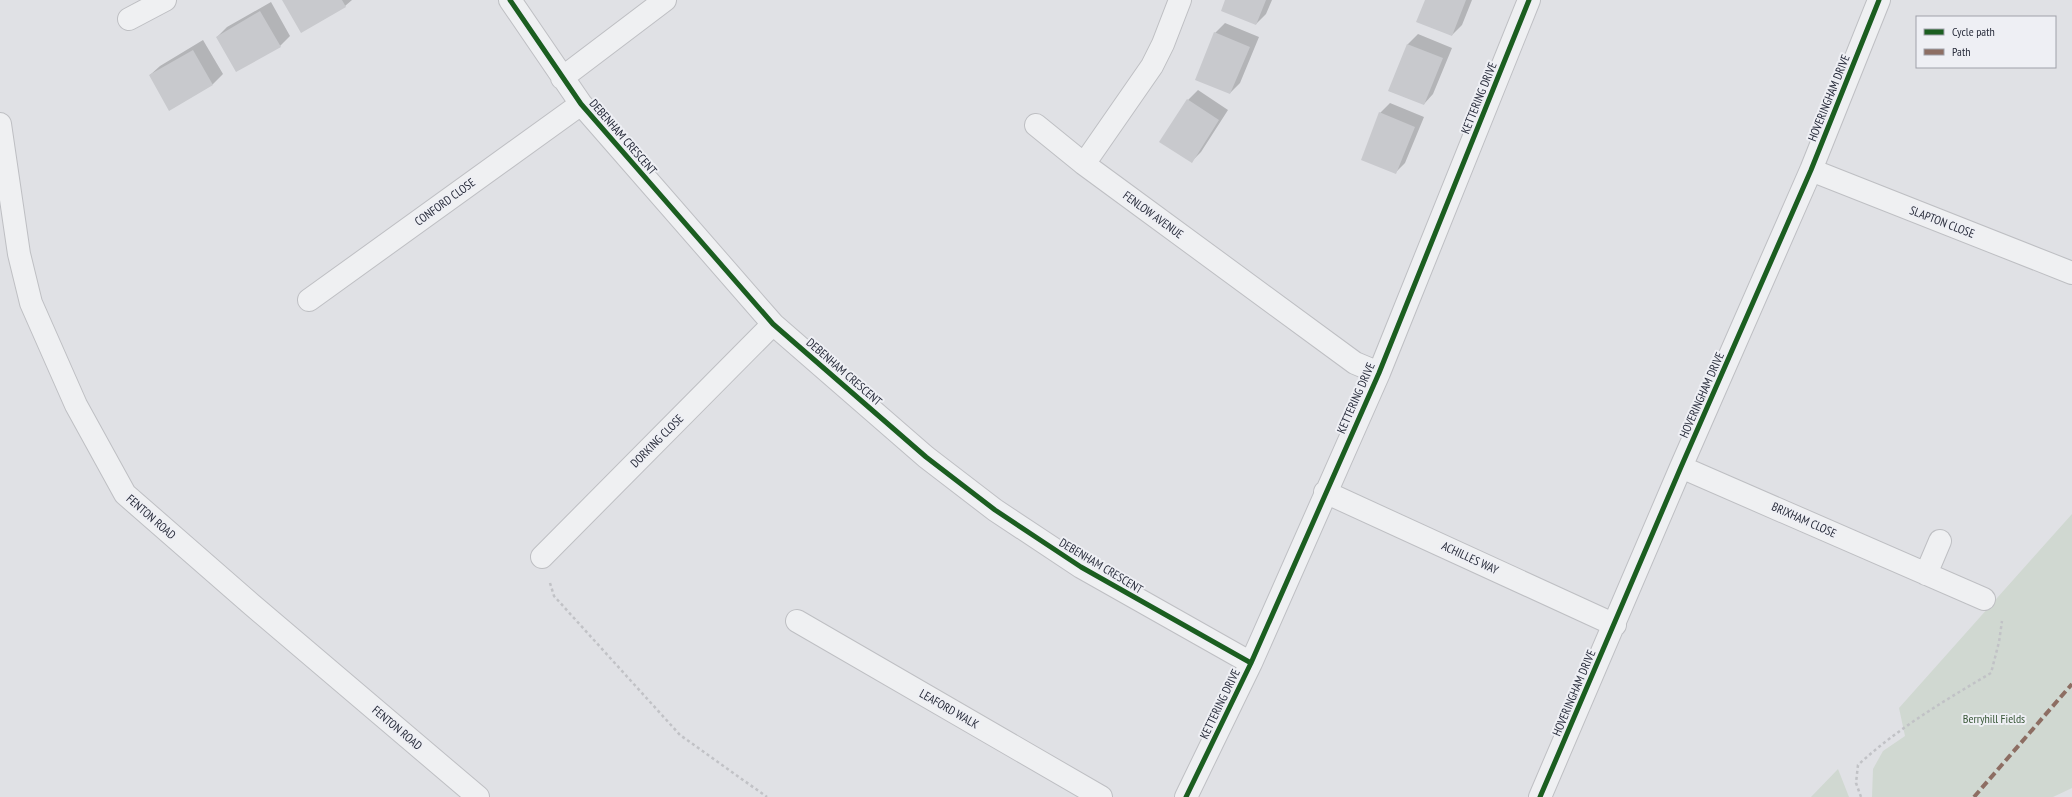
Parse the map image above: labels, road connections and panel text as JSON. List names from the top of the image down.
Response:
{
  "streets": {
    "street": [
      "KETTERING DRIVE",
      "HOVERINGHAM DRIVE",
      "DEBENHAM CRESCENT",
      "CONFORD CLOSE",
      "FENLOW AVENUE",
      "SLAPTON CLOSE",
      "DORKING CLOSE",
      "FENTON ROAD",
      "BRIXHAM CLOSE",
      "ACHILLES WAY",
      "LEAFORD WALK"
    ]
  },
  "crossings": [
    ["KETTERING DRIVE", "DEBENHAM CRESCENT"],
    ["KETTERING DRIVE", "FENLOW AVENUE"],
    ["KETTERING DRIVE", "ACHILLES WAY"],
    ["HOVERINGHAM DRIVE", "SLAPTON CLOSE"],
    ["HOVERINGHAM DRIVE", "BRIXHAM CLOSE"],
    ["HOVERINGHAM DRIVE", "ACHILLES WAY"],
    ["DEBENHAM CRESCENT", "CONFORD CLOSE"],
    ["DEBENHAM CRESCENT", "DORKING CLOSE"]
  ],
  "parks": ["Berryhill Fields"],
  "legend": ["Cycle path", "Path"]
}
